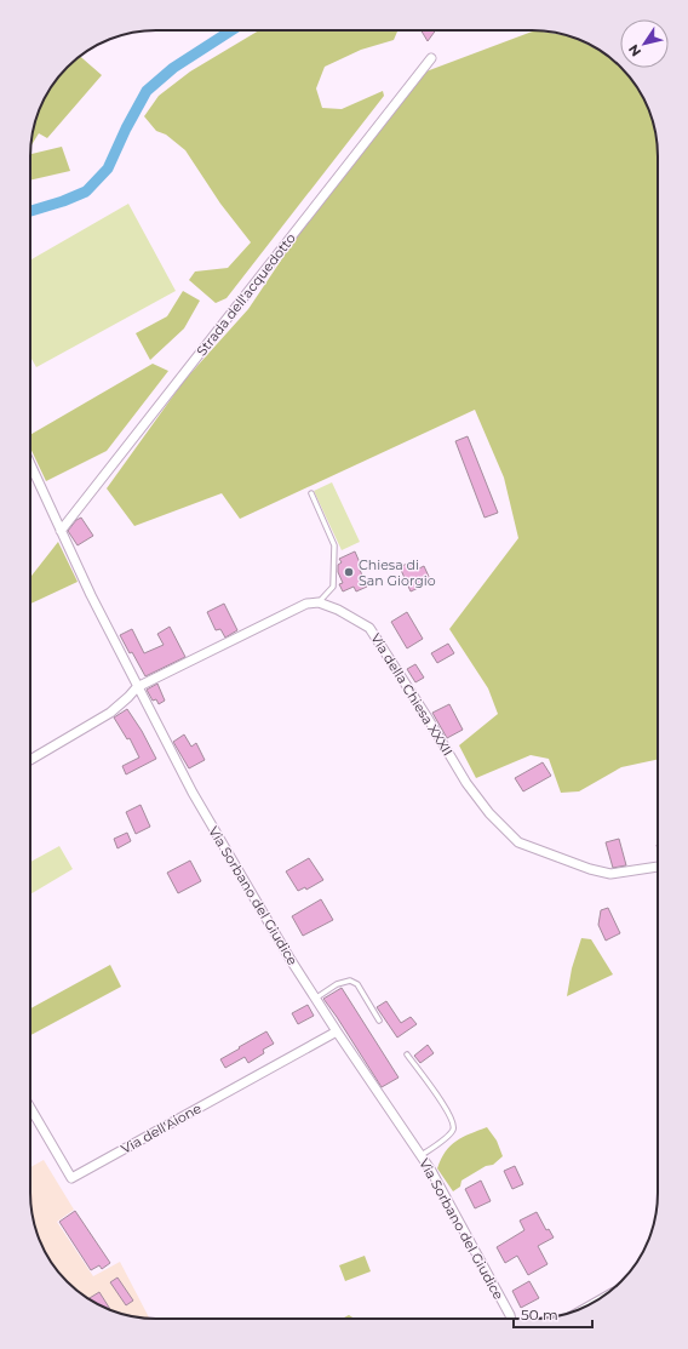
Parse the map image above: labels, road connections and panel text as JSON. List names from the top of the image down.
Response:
{
  "streets": {
    "street": [
      "Strada dell'acquedotto",
      "Via della Chiesa XXXII",
      "Via Sorbano del Giudice",
      "Via dell'Aione"
    ]
  },
  "crossings": [
    ["Strada dell'acquedotto", "Via Sorbano del Giudice"],
    ["Via Sorbano del Giudice", "Via dell'Aione"]
  ],
  "places": ["Chiesa di San Giorgio"],
  "scale_bar": "50 m",
  "north": "bottom left"
}
